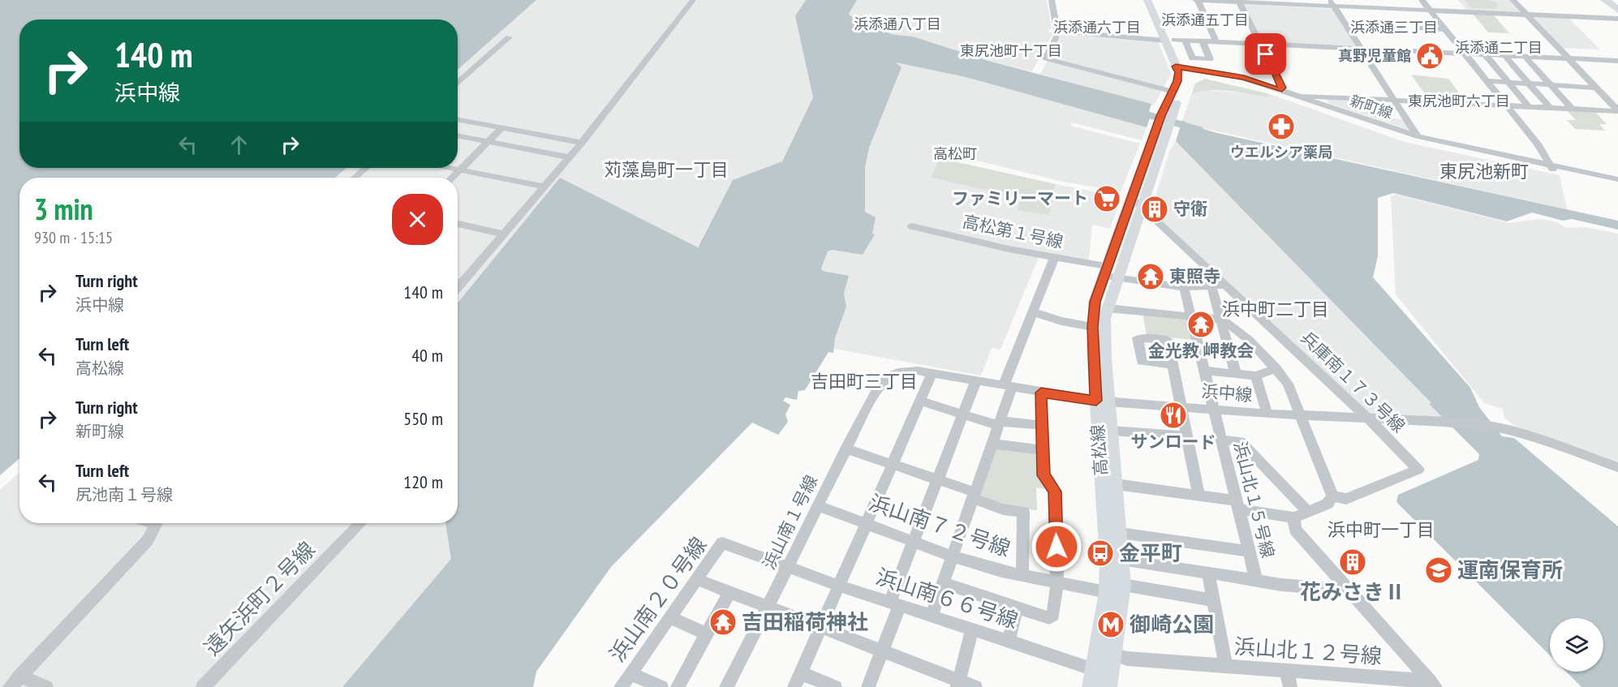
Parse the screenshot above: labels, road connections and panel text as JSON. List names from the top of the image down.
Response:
{
  "streets": {
    "main road": ["高松線"],
    "street": [
      "新町線",
      "高松第１号線",
      "兵庫南１７３号線",
      "浜中線",
      "浜山北１５号線",
      "浜山南１号線",
      "浜山南７２号線",
      "遠矢浜町２号線",
      "浜山南６６号線",
      "浜山南２０号線",
      "浜山北１２号線"
    ]
  },
  "crossings": [
    ["新町線", "高松線"],
    ["高松第１号線", "兵庫南１７３号線"],
    ["高松第１号線", "高松線"],
    ["高松第１号線", "浜山北１５号線"],
    ["兵庫南１７３号線", "浜中線"],
    ["兵庫南１７３号線", "高松線"],
    ["浜中線", "高松線"],
    ["浜中線", "浜山北１５号線"],
    ["浜中線", "浜山南１号線"],
    ["高松線", "浜山北１５号線"],
    ["高松線", "浜山南７２号線"],
    ["高松線", "浜山南６６号線"],
    ["高松線", "浜山北１２号線"],
    ["浜山南１号線", "浜山南７２号線"],
    ["浜山南１号線", "浜山南６６号線"],
    ["浜山南１号線", "浜山南２０号線"],
    ["浜山南６６号線", "浜山南２０号線"]
  ],
  "districts": [
    "浜添通五丁目",
    "浜添通八丁目",
    "浜添通六丁目",
    "浜添通三丁目",
    "浜添通二丁目",
    "東尻池町十丁目",
    "東尻池町六丁目",
    "高松町",
    "苅藻島町一丁目",
    "東尻池新町",
    "浜中町二丁目",
    "吉田町三丁目",
    "浜中町一丁目"
  ],
  "places": {
    "public building": ["真野児童館"],
    "pharmacy": ["ウエルシア薬局"],
    "supermarket": ["ファミリーマート"],
    "building": ["守衛", "花みさきⅡ"],
    "temple": ["東照寺", "金光教 岬教会", "吉田稲荷神社"],
    "restaurant": ["サンロード"],
    "bus stop": ["金平町"],
    "school or university": ["運南保育所"],
    "metro station": ["御崎公園"]
  },
  "page": {
    "turn": ["140 m", "浜中線"],
    "heading": ["3 min", "930 m · 15:15"],
    "list": [
      {
        "name": "Turn right",
        "note": "浜中線",
        "value": "140 m"
      },
      {
        "name": "Turn left",
        "note": "高松線",
        "value": "40 m"
      },
      {
        "name": "Turn right",
        "note": "新町線",
        "value": "550 m"
      },
      {
        "name": "Turn left",
        "note": "尻池南１号線",
        "value": "120 m"
      }
    ]
  }
}
